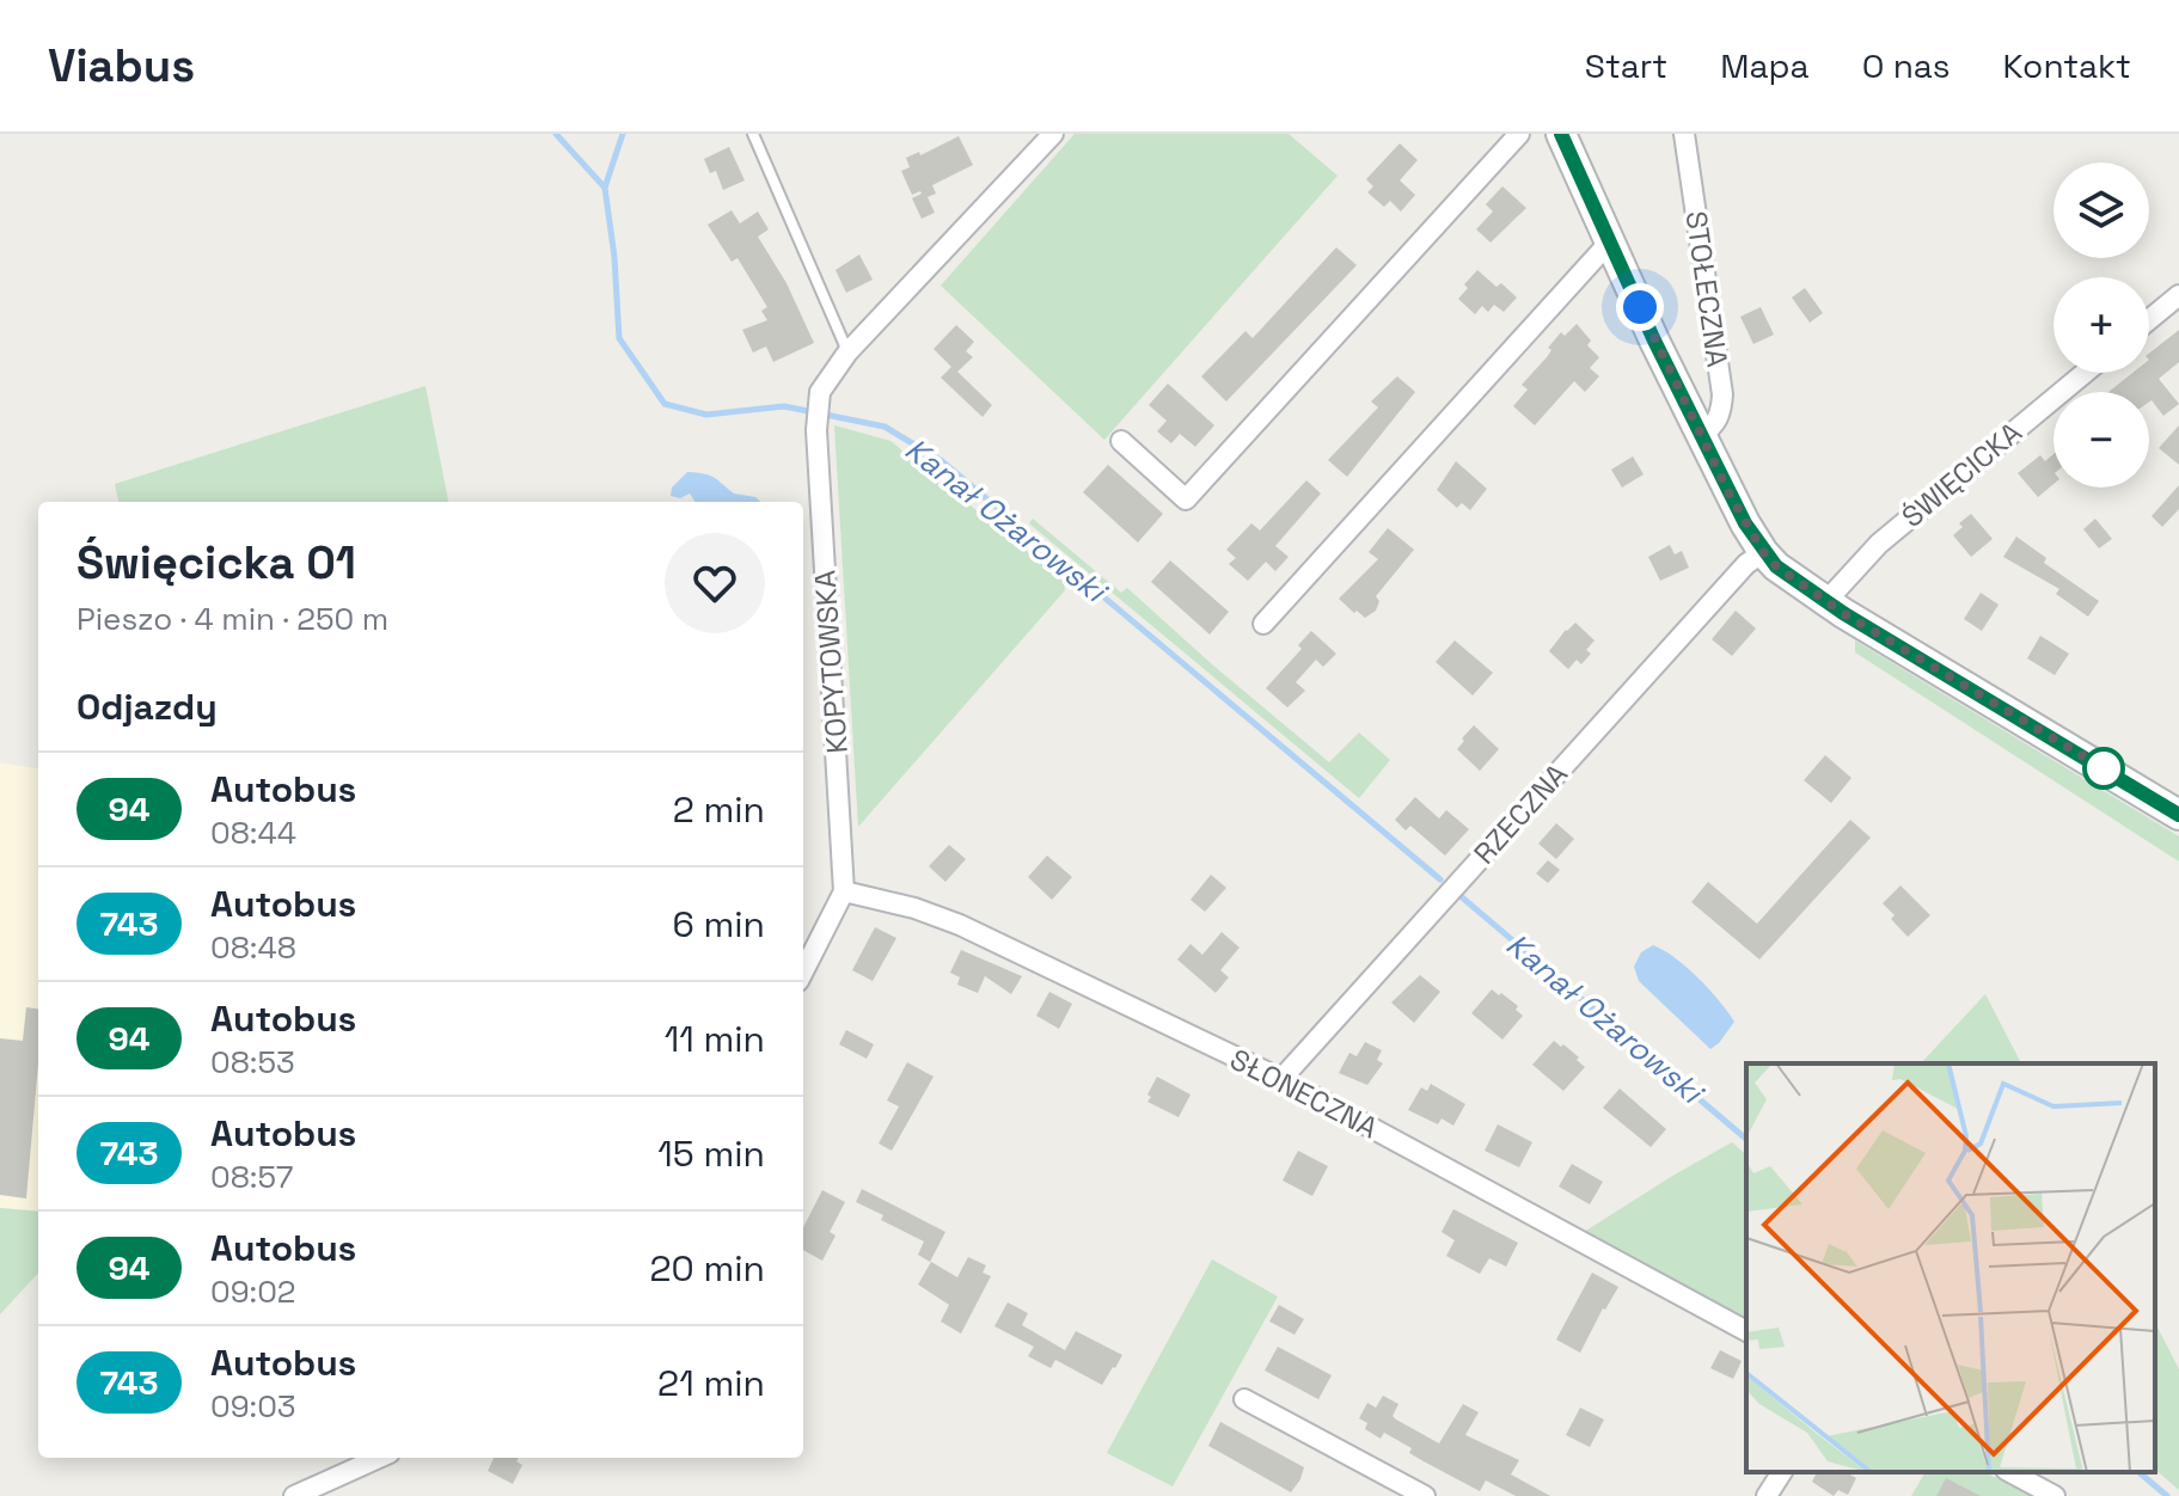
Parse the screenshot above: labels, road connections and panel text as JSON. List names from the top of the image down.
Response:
{
  "streets": {
    "street": [
      "STOŁECZNA",
      "ŚWIĘCICKA",
      "KOPYTOWSKA",
      "RZECZNA",
      "SŁONECZNA"
    ]
  },
  "crossings": [
    ["KOPYTOWSKA", "SŁONECZNA"],
    ["RZECZNA", "SŁONECZNA"]
  ],
  "water": ["Kanał Ożarowski"],
  "lines": ["bus line 94"],
  "page": {
    "header": "Viabus",
    "nav": [
      "Start",
      "Mapa",
      "O nas",
      "Kontakt"
    ],
    "map_buttons": ["+", "−"],
    "heading": [
      ["Święcicka 01", "Pieszo · 4 min · 250 m"],
      "Odjazdy"
    ],
    "list": [
      {
        "mark": "94",
        "name": "Autobus",
        "note": "08:44",
        "value": "2 min"
      },
      {
        "mark": "743",
        "name": "Autobus",
        "note": "08:48",
        "value": "6 min"
      },
      {
        "mark": "94",
        "name": "Autobus",
        "note": "08:53",
        "value": "11 min"
      },
      {
        "mark": "743",
        "name": "Autobus",
        "note": "08:57",
        "value": "15 min"
      },
      {
        "mark": "94",
        "name": "Autobus",
        "note": "09:02",
        "value": "20 min"
      },
      {
        "mark": "743",
        "name": "Autobus",
        "note": "09:03",
        "value": "21 min"
      }
    ]
  }
}
